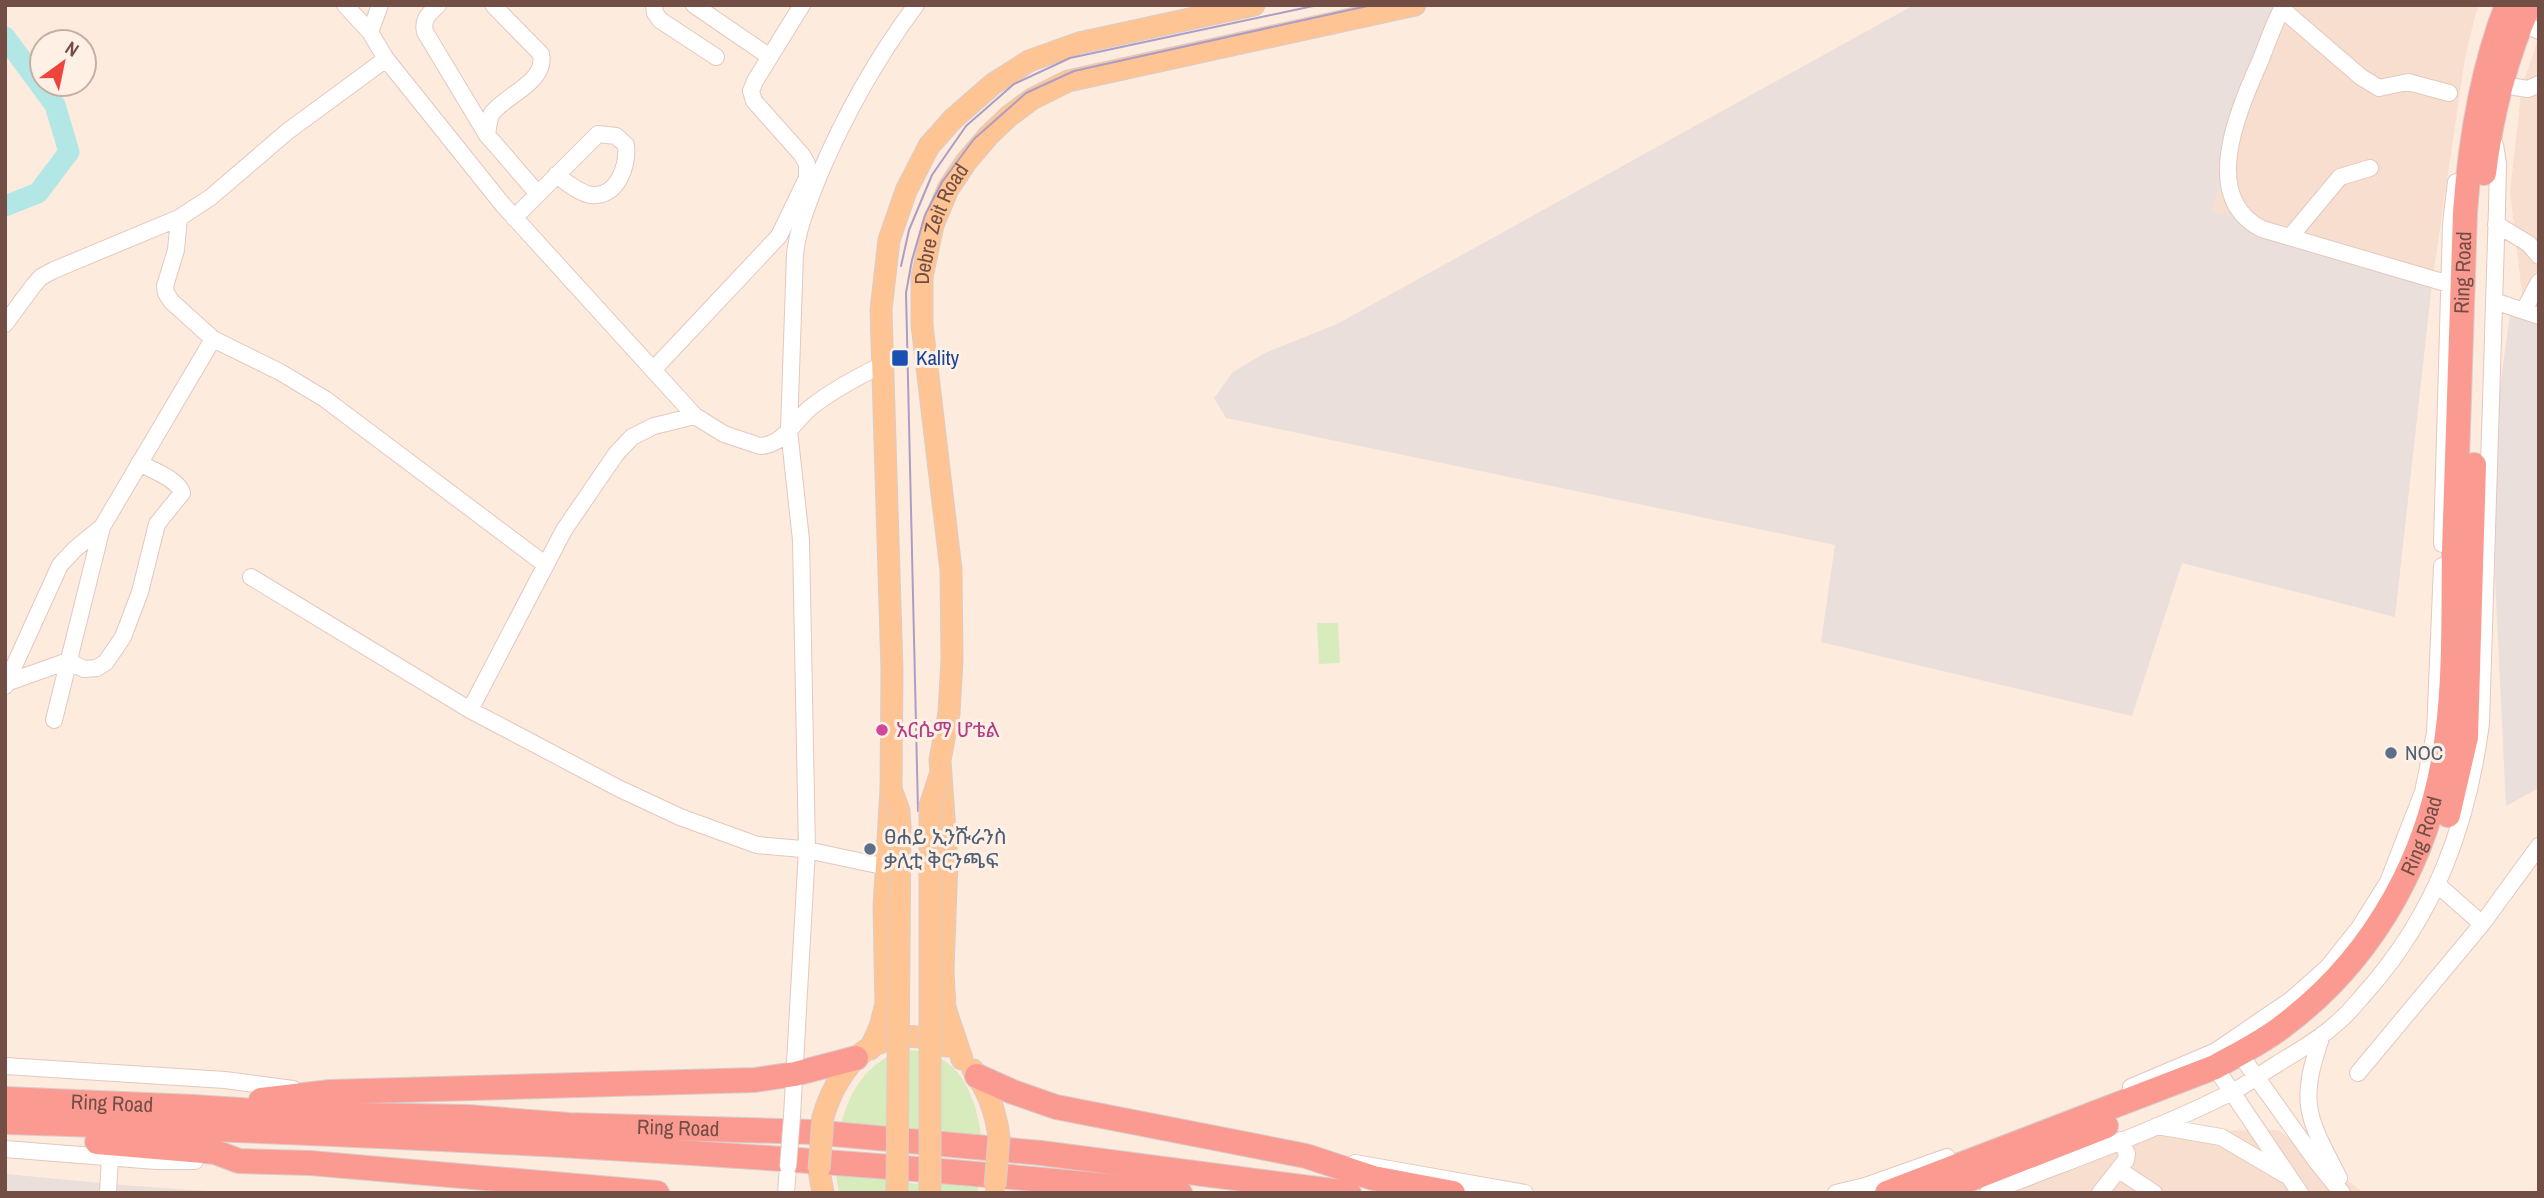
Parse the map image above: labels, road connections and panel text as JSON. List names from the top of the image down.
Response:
{
  "streets": {
    "highway": ["Ring Road"],
    "main road": ["Debre Zeit Road"]
  },
  "places": {
    "transit": ["Kality"],
    "other": ["አርሴማ ሆቴል", "NOC", "ፀሐይ ኢንሹራንስ ቃሊቲ ቅርንጫፍ"]
  },
  "north": "top right"
}
